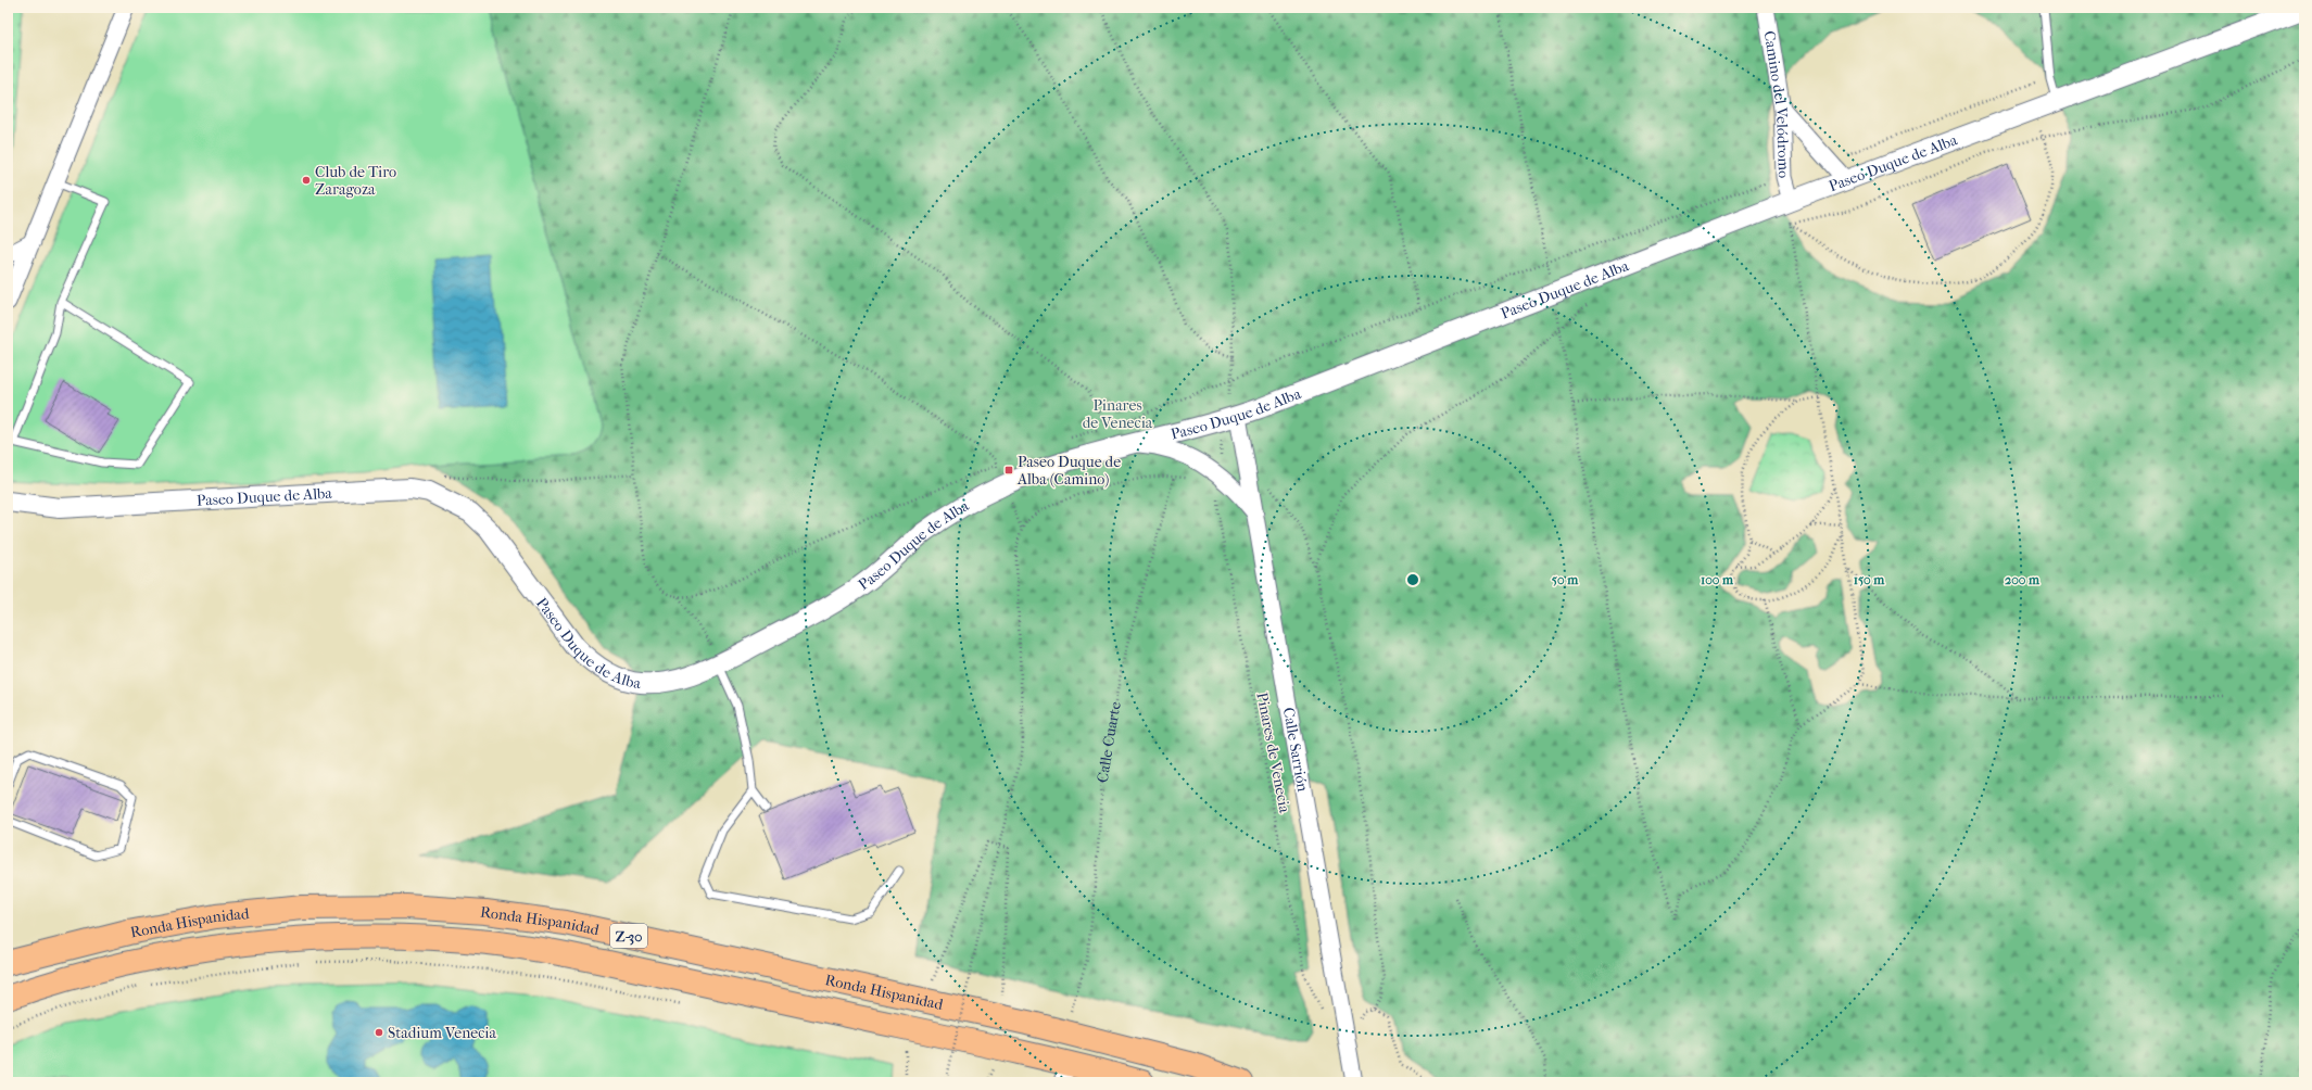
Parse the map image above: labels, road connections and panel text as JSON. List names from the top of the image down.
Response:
{
  "streets": {
    "highway": ["Ronda Hispanidad", "Z-30"],
    "street": ["Camino del Velódromo", "Paseo Duque de Alba", "Calle Sarrión"],
    "path": ["Calle Cuarte", "Pinares de Venecia"]
  },
  "crossings": [
    ["Camino del Velódromo", "Paseo Duque de Alba"],
    ["Paseo Duque de Alba", "Calle Sarrión"],
    ["Paseo Duque de Alba", "Pinares de Venecia"],
    ["Calle Cuarte", "Ronda Hispanidad"],
    ["Calle Sarrión", "Pinares de Venecia"]
  ],
  "parks": ["Pinares de Venecia"],
  "places": {
    "other": ["Club de Tiro Zaragoza", "Stadium Venecia"],
    "transit": ["Paseo Duque de Alba (Camino)"]
  },
  "rings": [
    "50 m",
    "100 m",
    "150 m",
    "200 m"
  ]
}
